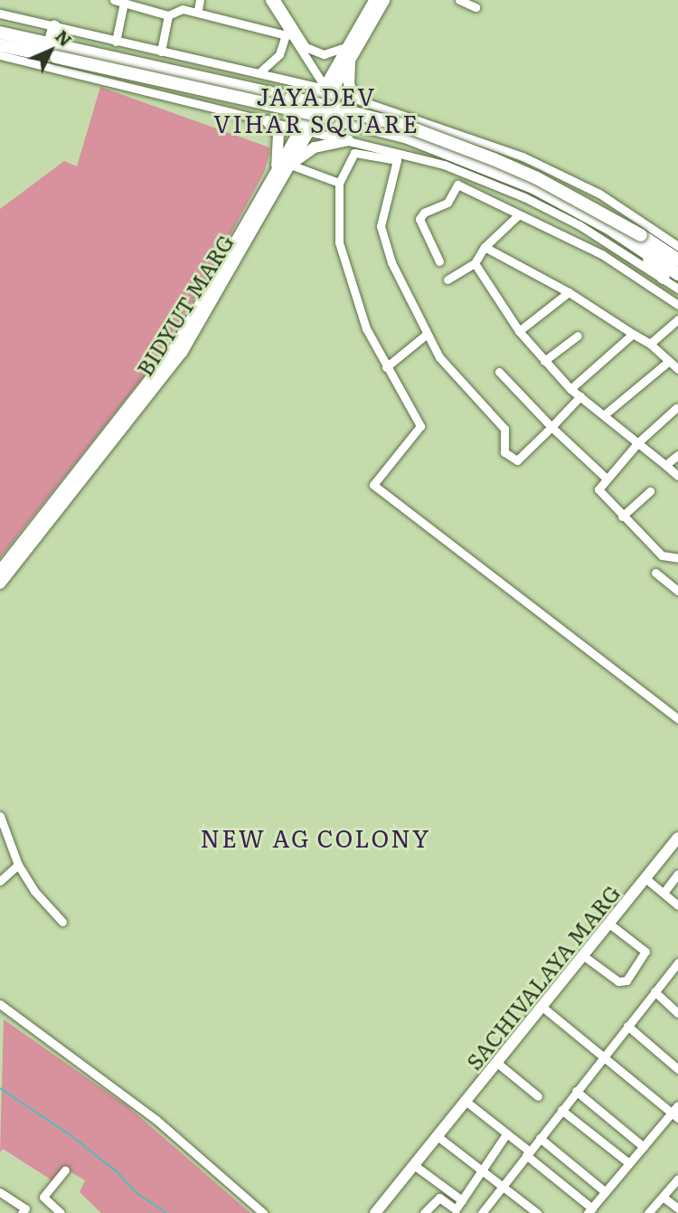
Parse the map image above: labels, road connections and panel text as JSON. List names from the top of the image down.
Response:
{
  "streets": {
    "main road": ["BIDYUT MARG", "SACHIVALAYA MARG"]
  },
  "districts": ["JAYADEV VIHAR SQUARE", "NEW AG COLONY"],
  "north": "top right"
}
